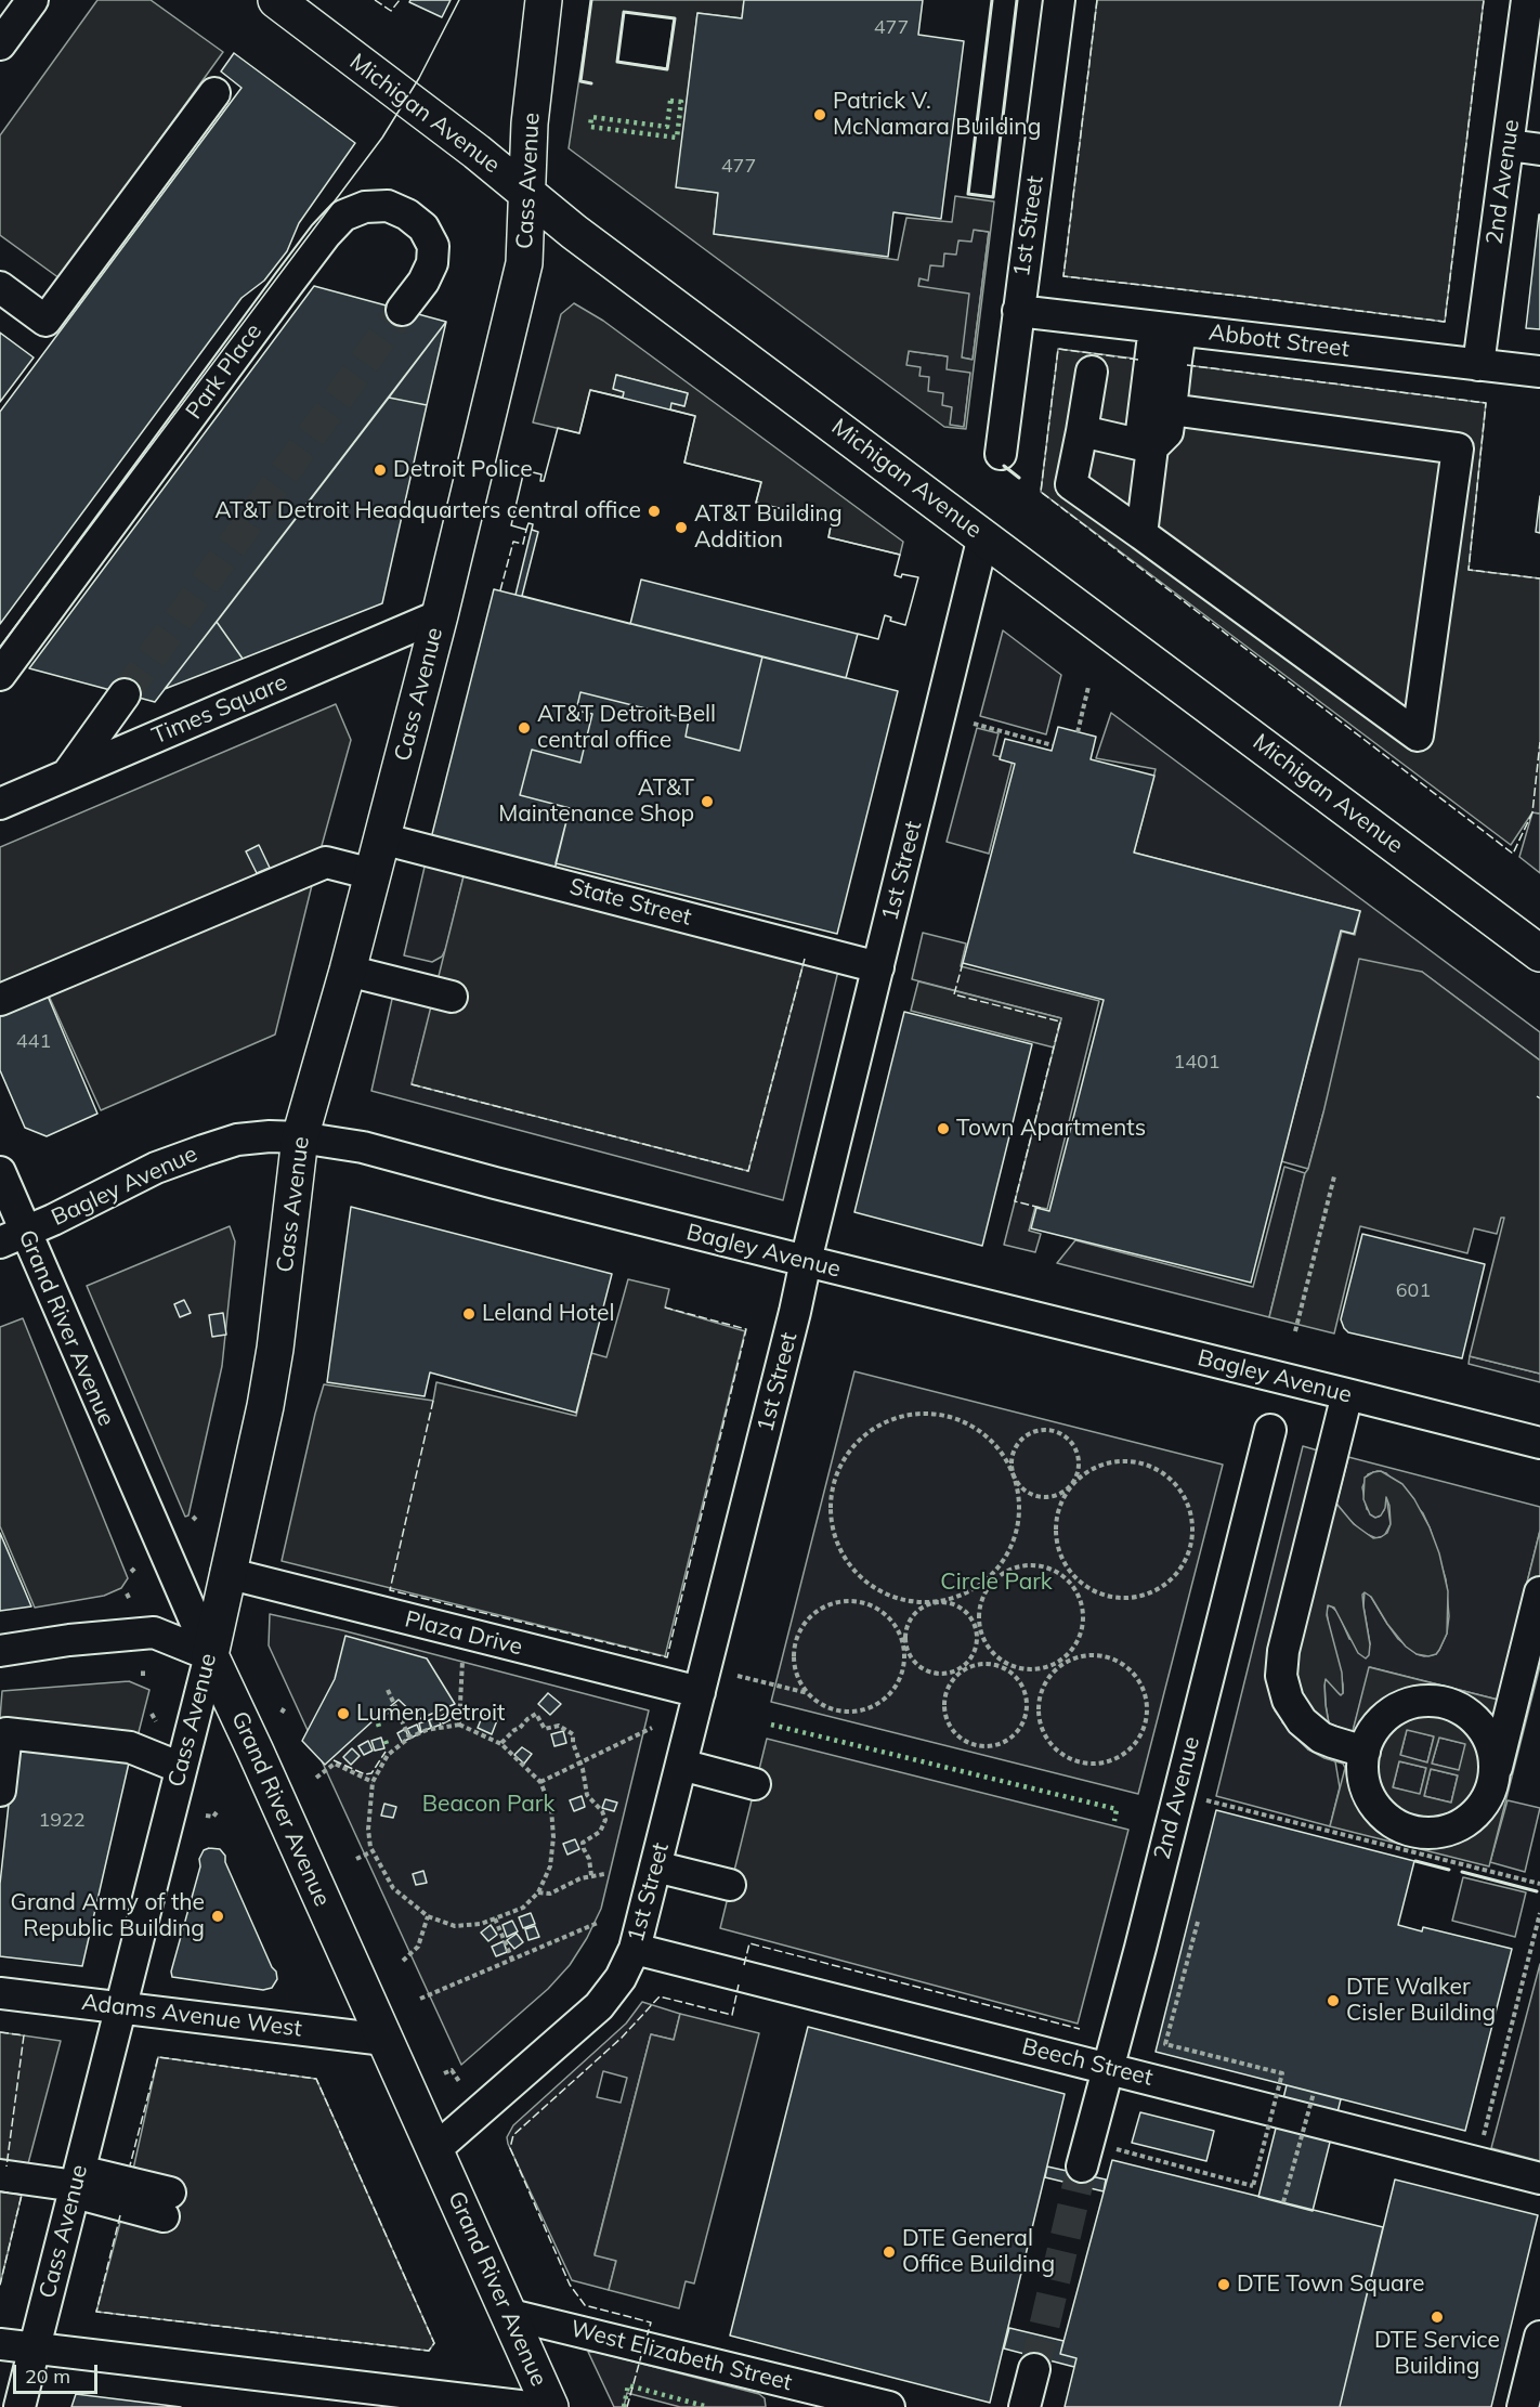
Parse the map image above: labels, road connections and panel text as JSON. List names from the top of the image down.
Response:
{
  "streets": {
    "main road": ["Michigan Avenue", "Cass Avenue", "Grand River Avenue"],
    "street": [
      "2nd Avenue",
      "1st Street",
      "Abbott Street",
      "Park Place",
      "Times Square",
      "State Street",
      "Bagley Avenue",
      "Plaza Drive",
      "Adams Avenue West",
      "Beech Street",
      "West Elizabeth Street"
    ]
  },
  "crossings": [
    ["Michigan Avenue", "Cass Avenue"],
    ["Michigan Avenue", "1st Street"],
    ["Cass Avenue", "Times Square"],
    ["Cass Avenue", "State Street"],
    ["Cass Avenue", "Bagley Avenue"],
    ["Cass Avenue", "Grand River Avenue"],
    ["Cass Avenue", "Plaza Drive"],
    ["Cass Avenue", "Adams Avenue West"],
    ["2nd Avenue", "Abbott Street"],
    ["2nd Avenue", "Beech Street"],
    ["1st Street", "Abbott Street"],
    ["1st Street", "State Street"],
    ["1st Street", "Bagley Avenue"],
    ["1st Street", "Grand River Avenue"],
    ["1st Street", "Plaza Drive"],
    ["1st Street", "Beech Street"],
    ["Bagley Avenue", "Grand River Avenue"],
    ["Grand River Avenue", "Adams Avenue West"],
    ["Grand River Avenue", "West Elizabeth Street"]
  ],
  "parks": ["Circle Park", "Beacon Park"],
  "places": [
    "Patrick V. McNamara Building",
    "Detroit Police",
    "AT&T Detroit Headquarters central office",
    "AT&T Building Addition",
    "AT&T Detroit Bell central office",
    "AT&T Maintenance Shop",
    "Town Apartments",
    "Leland Hotel",
    "Lumen Detroit",
    "Grand Army of the Republic Building",
    "DTE Walker Cisler Building",
    "DTE General Office Building",
    "DTE Town Square",
    "DTE Service Building"
  ],
  "house_numbers": [
    "477",
    "477",
    "441",
    "1401",
    "601",
    "1922"
  ],
  "scale_bar": "20 m"
}
